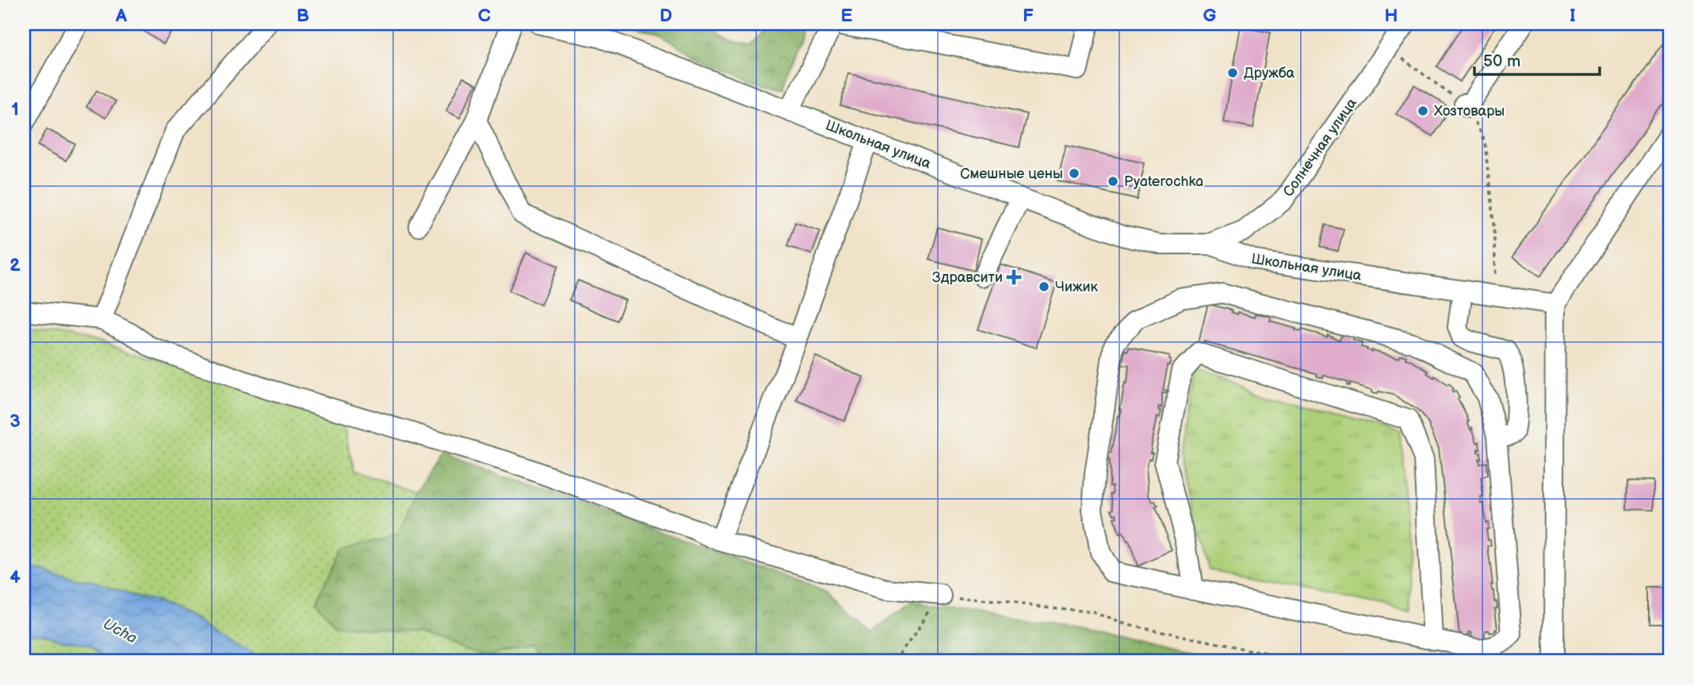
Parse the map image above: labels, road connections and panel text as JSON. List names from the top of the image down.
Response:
{
  "streets": {
    "street": ["Школьная улица", "Солнечная улица"]
  },
  "crossings": [
    ["Школьная улица", "Солнечная улица"]
  ],
  "water": ["Ucha"],
  "places": {
    "other": [
      "Дружба",
      "Хозтовары",
      "Смешные цены",
      "Pyaterochka",
      "Чижик"
    ],
    "health": ["Здравсити"]
  },
  "scale_bar": "50 m",
  "grid": {
    "columns": [
      "A",
      "B",
      "C",
      "D",
      "E",
      "F",
      "G",
      "H",
      "I"
    ],
    "rows": [
      "1",
      "2",
      "3",
      "4"
    ]
  }
}
